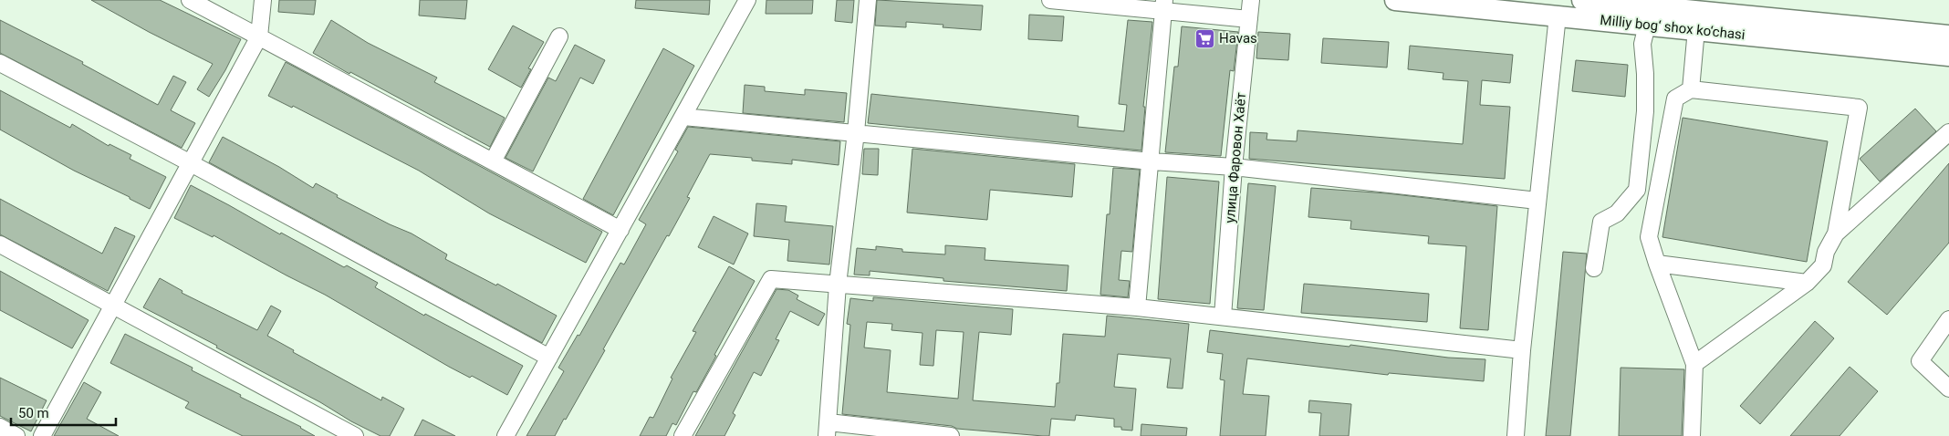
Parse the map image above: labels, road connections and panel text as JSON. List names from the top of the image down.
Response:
{
  "streets": {
    "main road": ["Milliy bog‘ shox ko‘chasi"],
    "street": ["улица Фаровон Хаёт"]
  },
  "places": {
    "supermarket": ["Havas"]
  },
  "scale_bar": "50 m"
}
